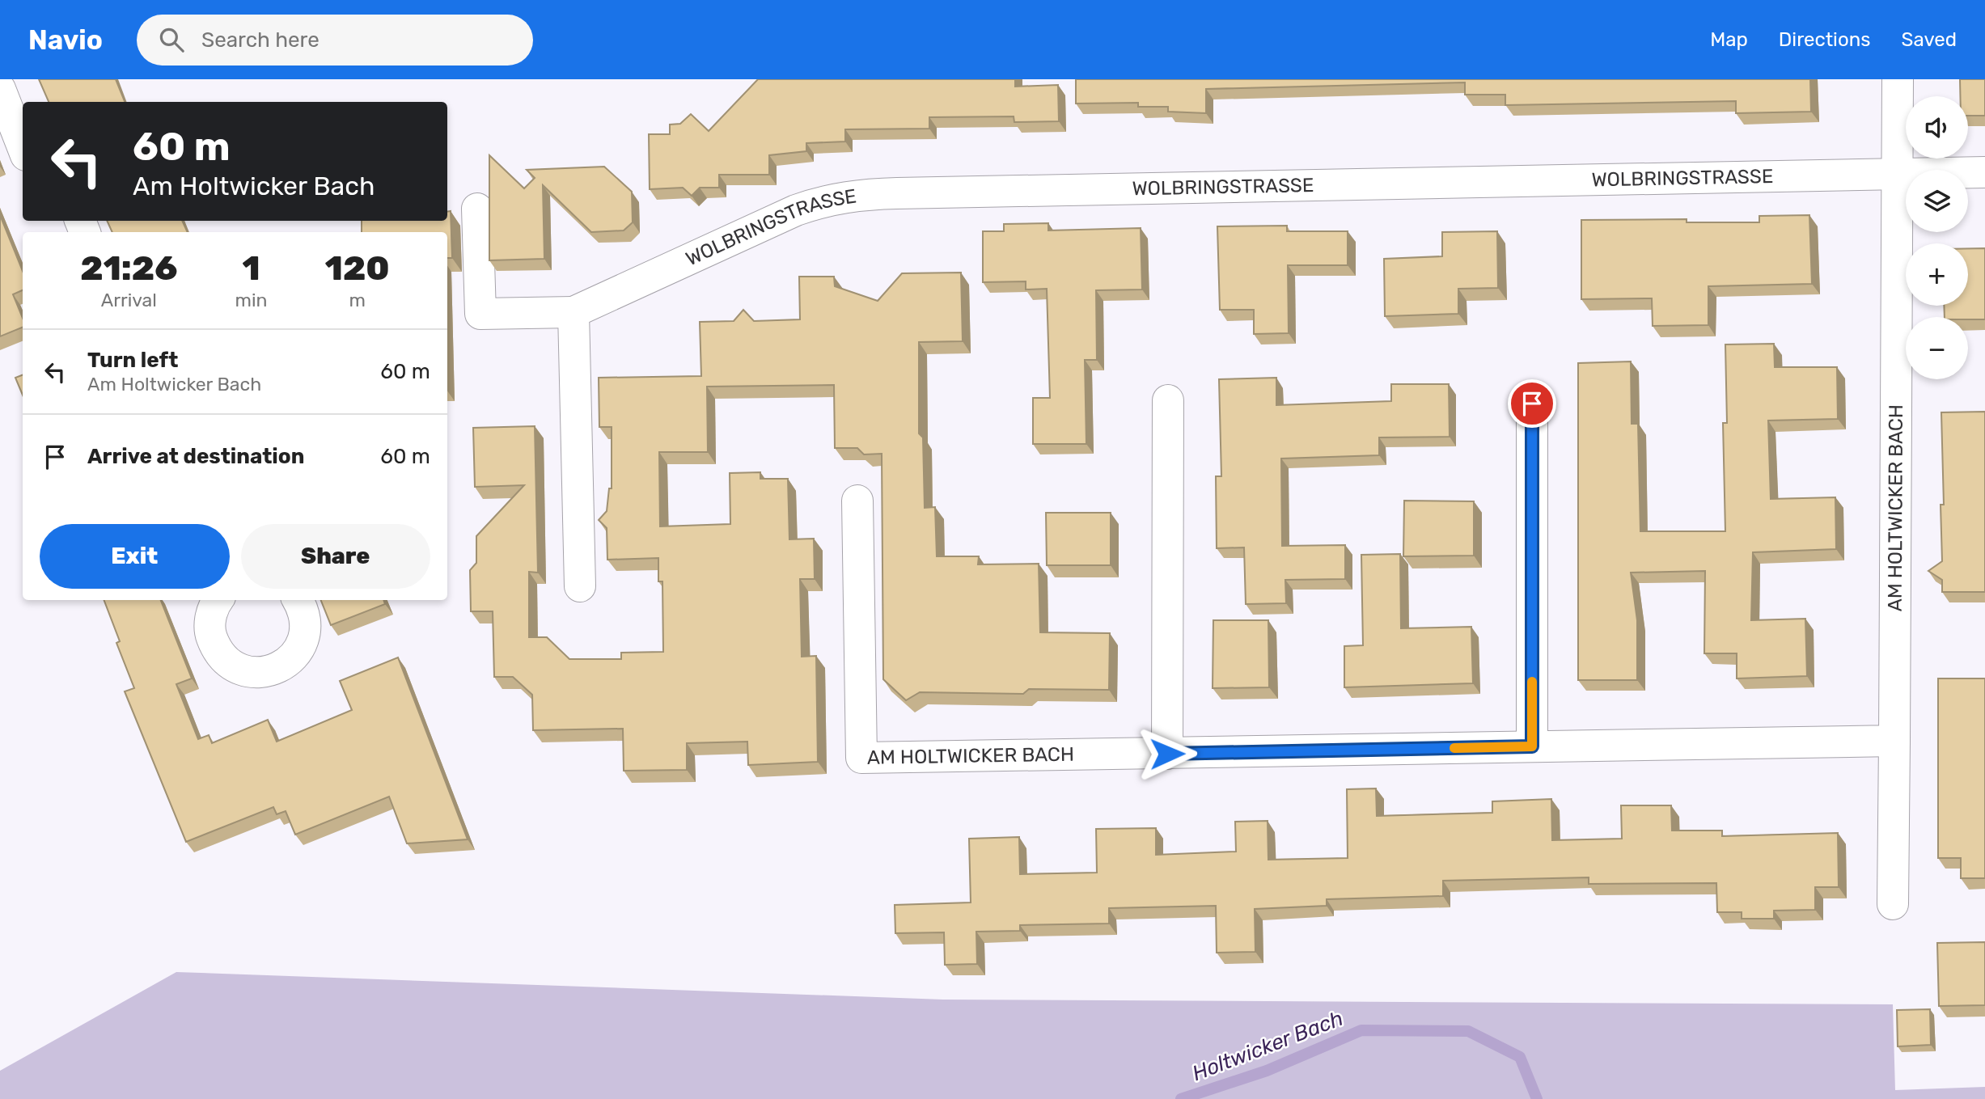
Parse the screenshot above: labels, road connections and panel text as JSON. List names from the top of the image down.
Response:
{
  "streets": {
    "street": ["WOLBRINGSTRASSE", "AM HOLTWICKER BACH"]
  },
  "crossings": [
    ["WOLBRINGSTRASSE", "AM HOLTWICKER BACH"]
  ],
  "water": ["Holtwicker Bach"],
  "page": {
    "header": "Navio",
    "search": "Search here",
    "nav": ["Map", "Directions", "Saved"],
    "map_buttons": ["+", "−"],
    "turn": ["60 m", "Am Holtwicker Bach"],
    "eta": [
      "21:26",
      "Arrival",
      "1",
      "min",
      "120",
      "m"
    ],
    "list": [
      {
        "name": "Turn left",
        "note": "Am Holtwicker Bach",
        "value": "60 m"
      },
      {
        "name": "Arrive at destination",
        "value": "60 m"
      }
    ],
    "buttons": ["Exit", "Share"]
  }
}
